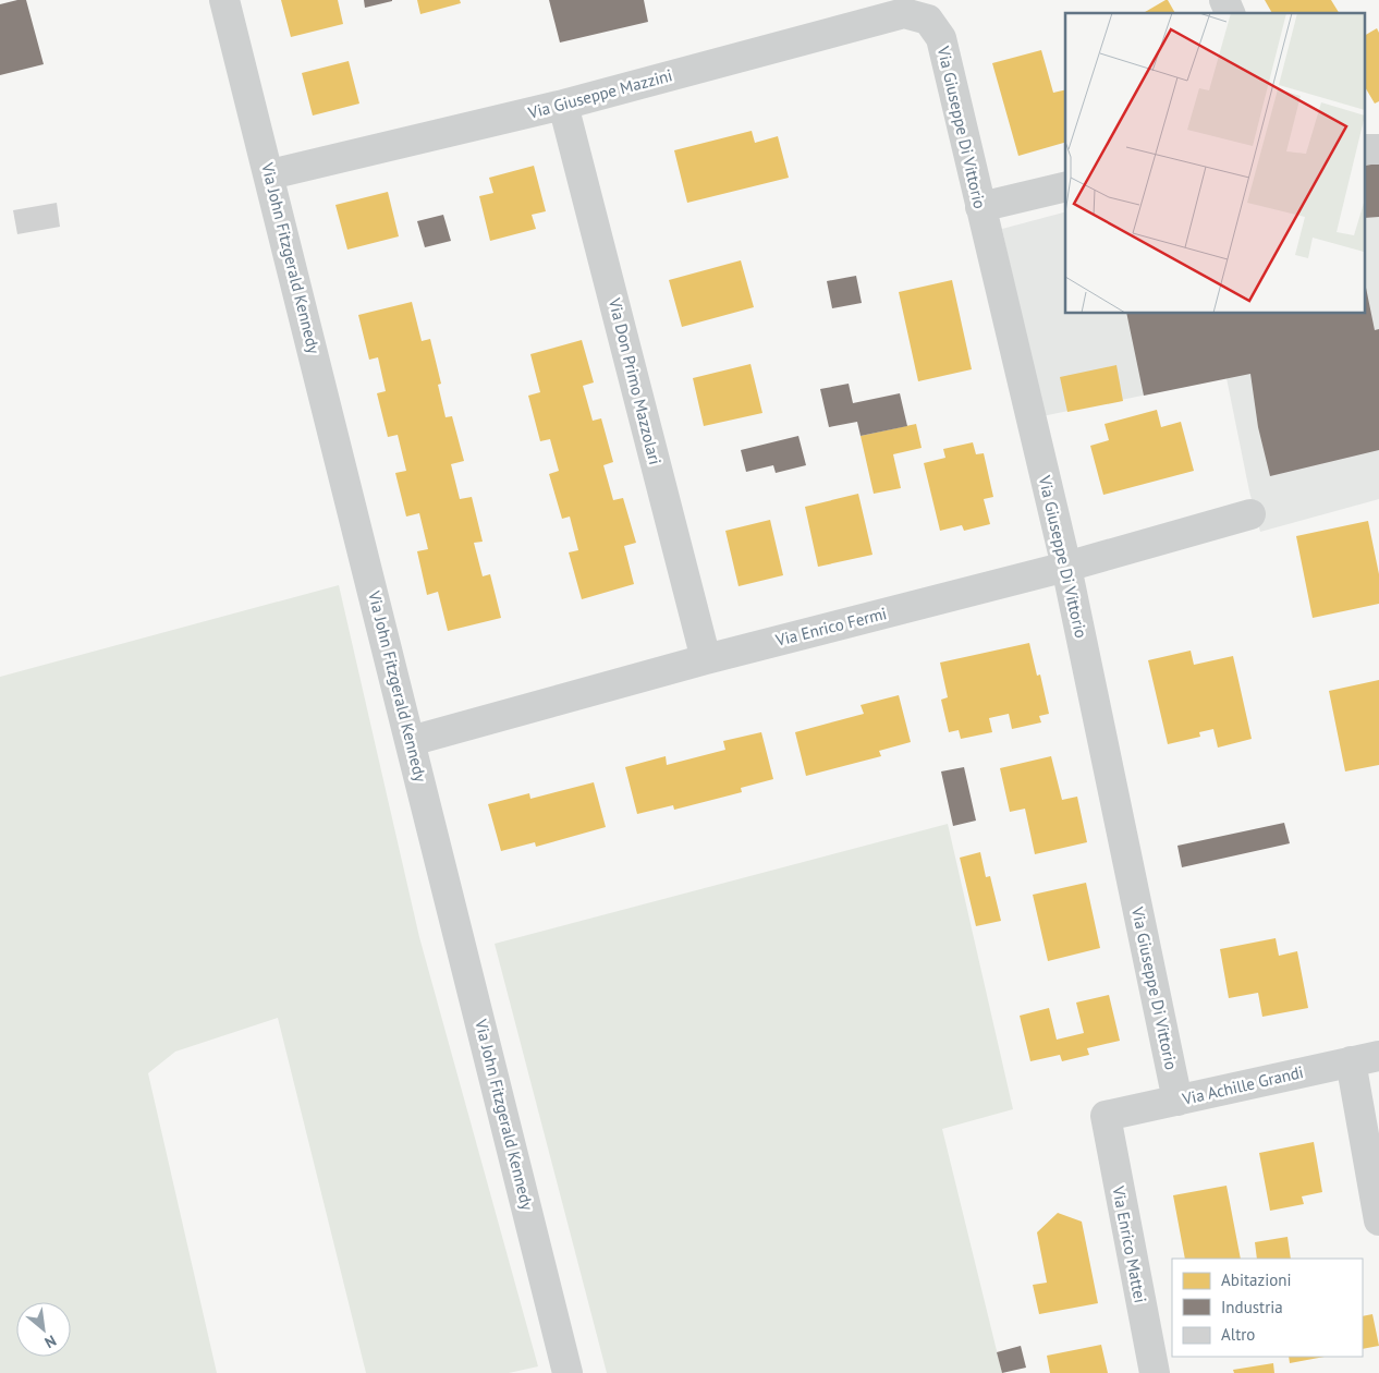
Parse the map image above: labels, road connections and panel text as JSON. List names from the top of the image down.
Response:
{
  "streets": {
    "street": [
      "Via Giuseppe Mazzini",
      "Via Giuseppe Di Vittorio",
      "Via John Fitzgerald Kennedy",
      "Via Don Primo Mazzolari",
      "Via Enrico Fermi",
      "Via Achille Grandi",
      "Via Enrico Mattei"
    ]
  },
  "crossings": [
    ["Via Giuseppe Mazzini", "Via Giuseppe Di Vittorio"],
    ["Via Giuseppe Mazzini", "Via John Fitzgerald Kennedy"],
    ["Via Giuseppe Mazzini", "Via Don Primo Mazzolari"],
    ["Via Giuseppe Di Vittorio", "Via Enrico Fermi"],
    ["Via Giuseppe Di Vittorio", "Via Achille Grandi"],
    ["Via John Fitzgerald Kennedy", "Via Enrico Fermi"],
    ["Via Don Primo Mazzolari", "Via Enrico Fermi"],
    ["Via Achille Grandi", "Via Enrico Mattei"]
  ],
  "legend": ["Abitazioni", "Industria", "Altro"],
  "north": "bottom right"
}
